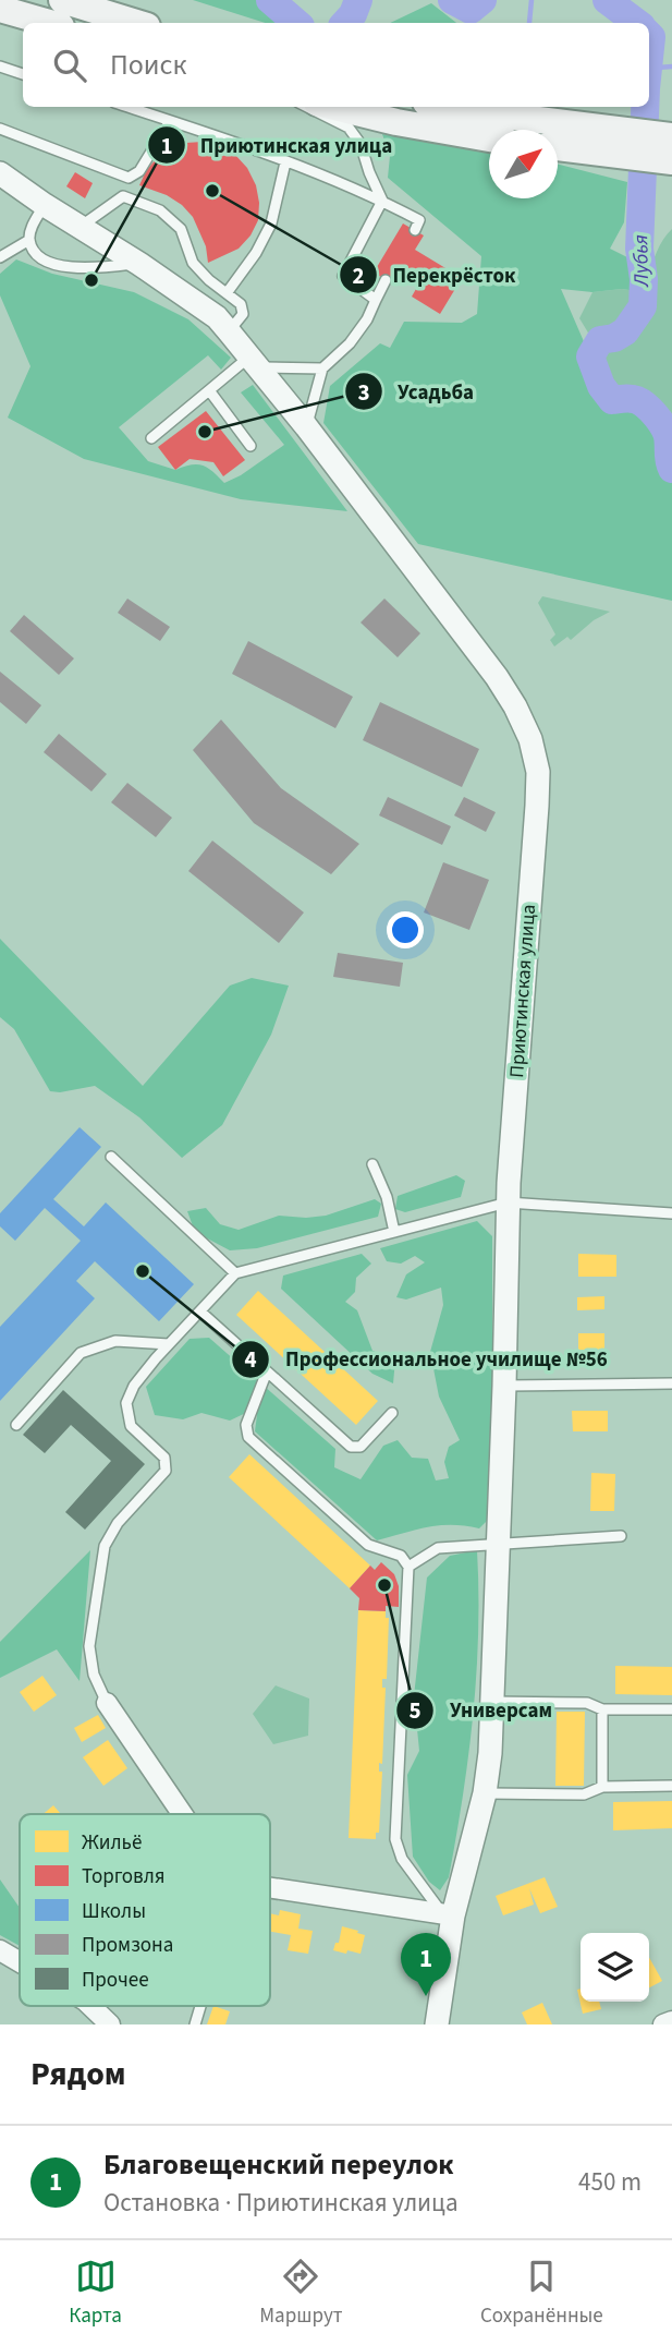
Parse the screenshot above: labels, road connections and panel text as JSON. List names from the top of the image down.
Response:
{
  "streets": {
    "street": ["Приютинская улица"]
  },
  "water": ["Лубья"],
  "places": [
    "Перекрёсток",
    "Приютинская улица",
    "Усадьба",
    "Профессиональное училище №56",
    "Универсам"
  ],
  "legend": [
    "Жильё",
    "Торговля",
    "Школы",
    "Промзона",
    "Прочее"
  ],
  "north": "top right",
  "page": {
    "search": "Поиск",
    "pins": "1",
    "heading": "Рядом",
    "list": [
      {
        "mark": "1",
        "name": "Благовещенский переулок",
        "note": "Остановка · Приютинская улица",
        "value": "450 m"
      }
    ],
    "nav": ["Карта", "Маршрут", "Сохранённые"]
  }
}
